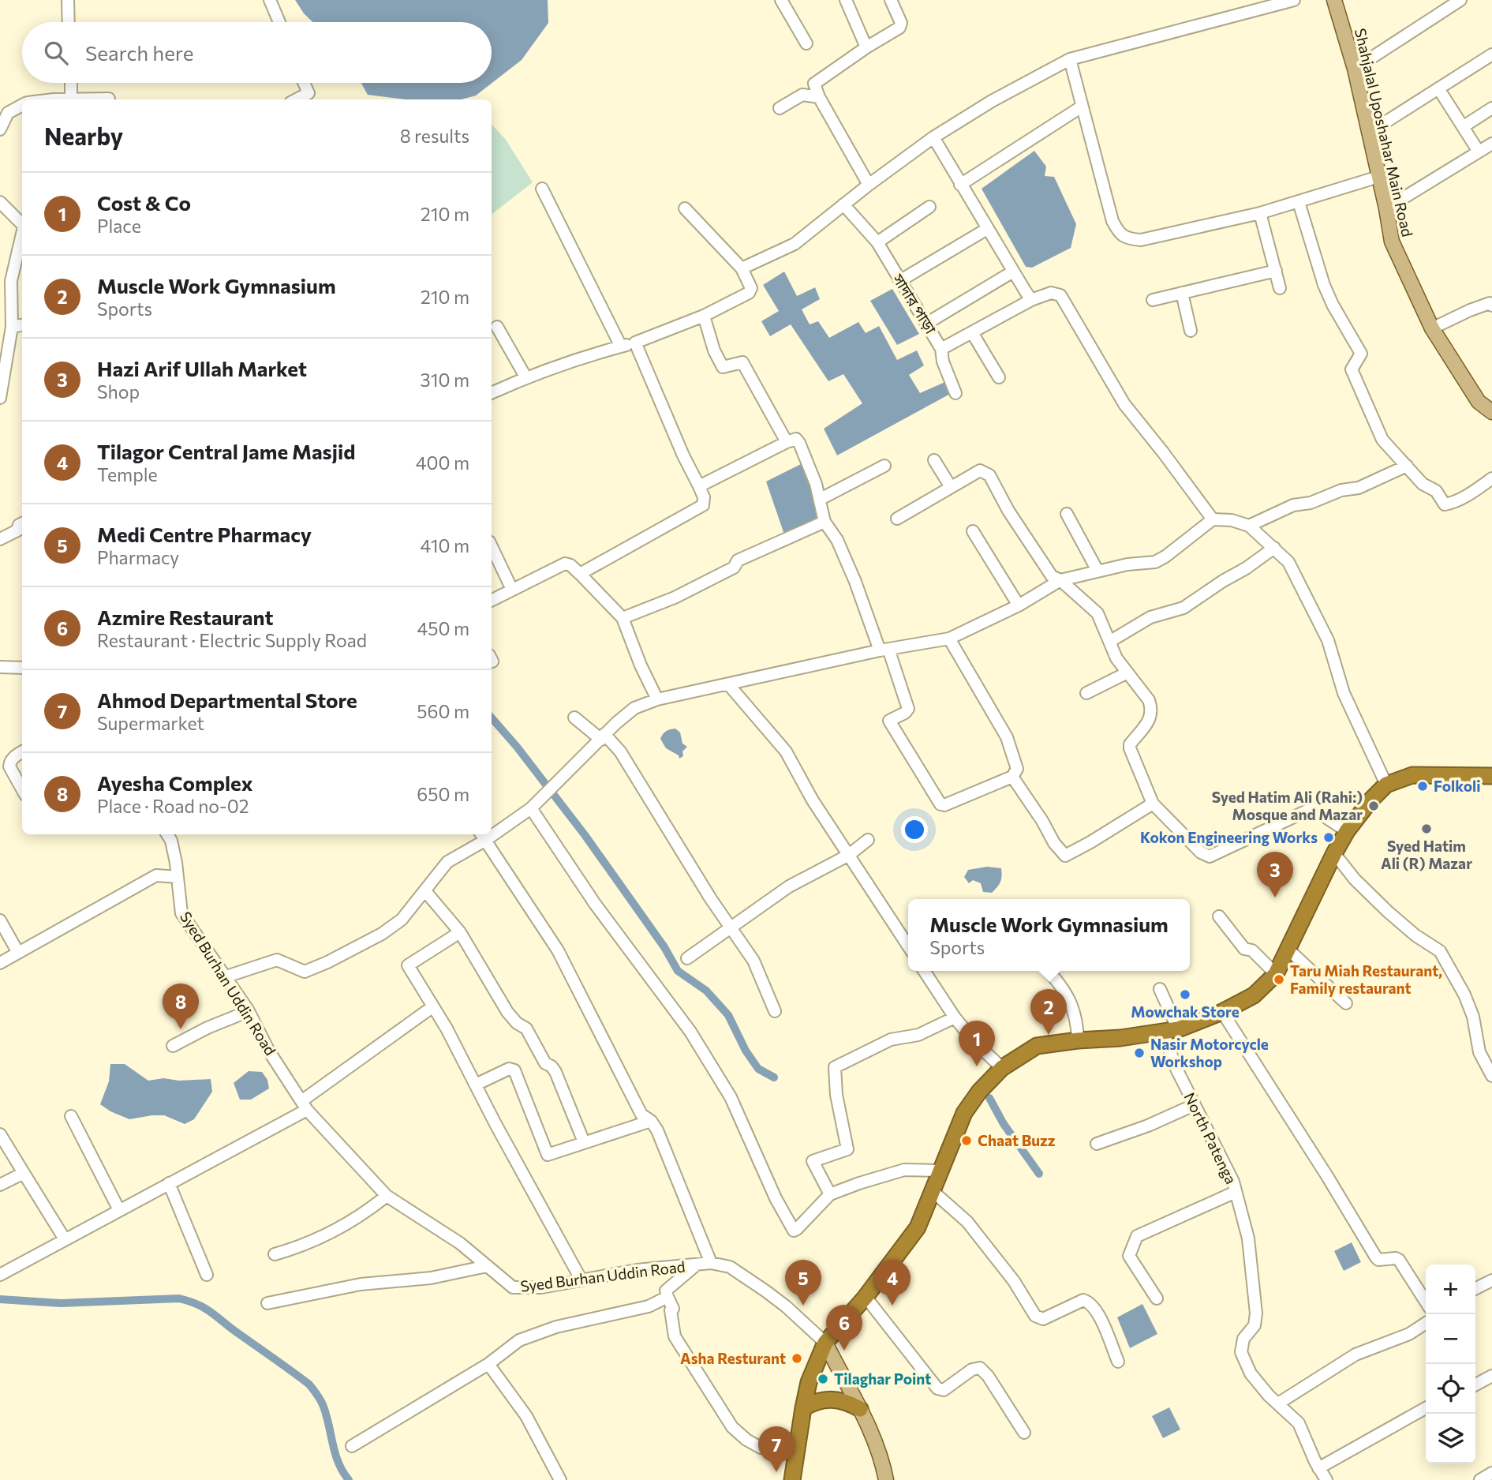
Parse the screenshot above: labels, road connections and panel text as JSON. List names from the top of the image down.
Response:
{
  "streets": {
    "main road": ["Shahjalal Uposhahar Main Road"],
    "street": ["সাদার পাড়া", "Syed Burhan Uddin Road", "North Patenga"]
  },
  "places": [
    "Folkoli",
    "Syed Hatim Ali (Rahi:) Mosque and Mazar",
    "Syed Hatim Ali (R) Mazar",
    "Kokon Engineering Works",
    "Taru Miah Restaurant, Family restaurant",
    "Mowchak Store",
    "Nasir Motorcycle Workshop",
    "Chaat Buzz",
    "Asha Resturant",
    "Tilaghar Point"
  ],
  "page": {
    "search": "Search here",
    "heading": ["Nearby", "8 results"],
    "list": [
      {
        "mark": "1",
        "name": "Cost & Co",
        "note": "Place",
        "value": "210 m"
      },
      {
        "mark": "2",
        "name": "Muscle Work Gymnasium",
        "note": "Sports",
        "value": "210 m"
      },
      {
        "mark": "3",
        "name": "Hazi Arif Ullah Market",
        "note": "Shop",
        "value": "310 m"
      },
      {
        "mark": "4",
        "name": "Tilagor Central Jame Masjid",
        "note": "Temple",
        "value": "400 m"
      },
      {
        "mark": "5",
        "name": "Medi Centre Pharmacy",
        "note": "Pharmacy",
        "value": "410 m"
      },
      {
        "mark": "6",
        "name": "Azmire Restaurant",
        "note": "Restaurant · Electric Supply Road",
        "value": "450 m"
      },
      {
        "mark": "7",
        "name": "Ahmod Departmental Store",
        "note": "Supermarket",
        "value": "560 m"
      },
      {
        "mark": "8",
        "name": "Ayesha Complex",
        "note": "Place · Road no-02",
        "value": "650 m"
      }
    ],
    "pins": [
      "3",
      "8",
      "2",
      "1",
      "4",
      "5",
      "6",
      "7"
    ],
    "popup": ["Muscle Work Gymnasium", "Sports"],
    "map_buttons": ["+", "−"]
  }
}
